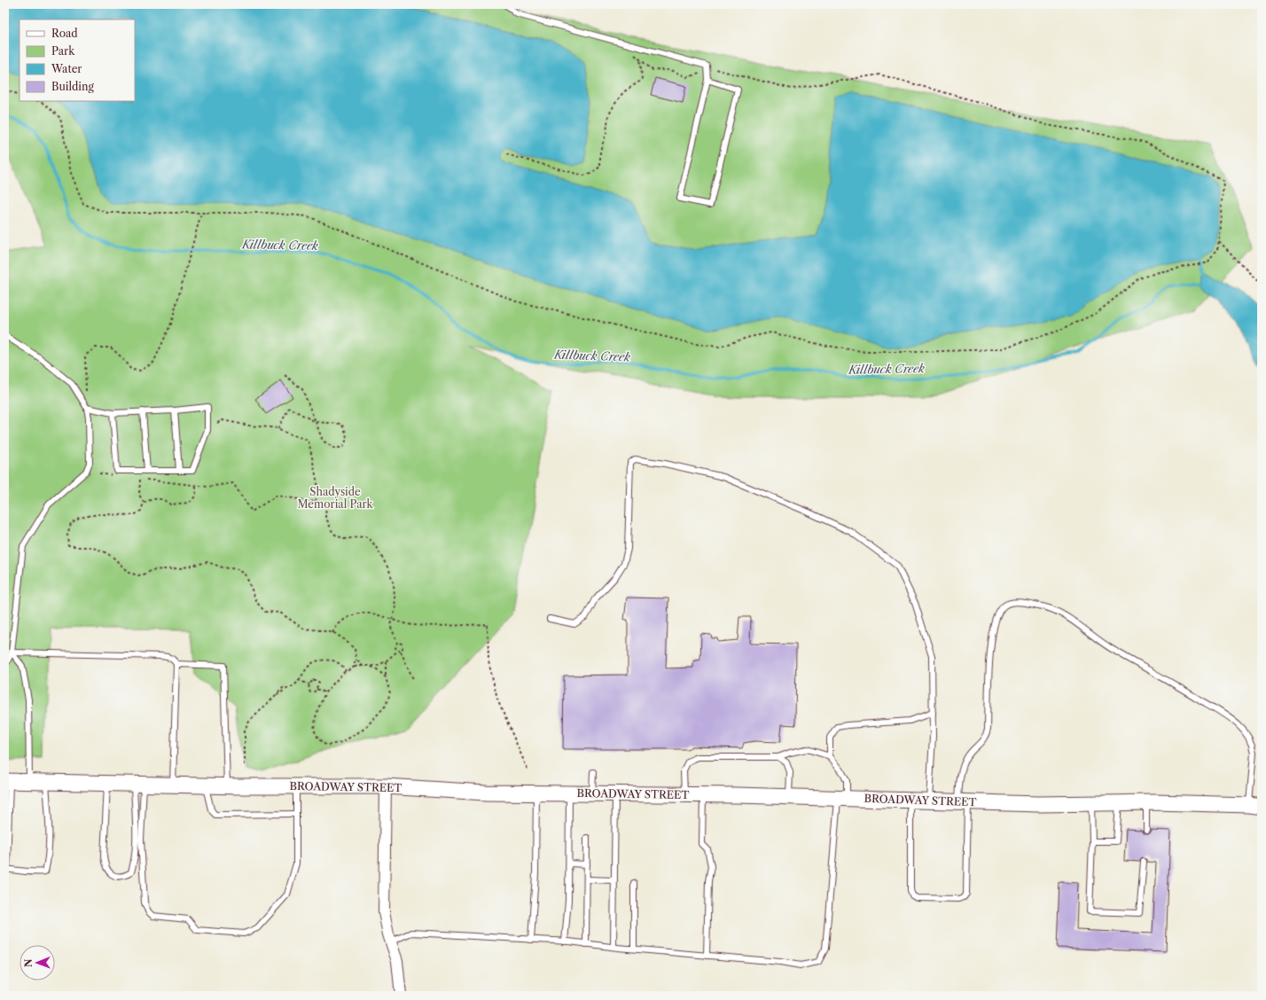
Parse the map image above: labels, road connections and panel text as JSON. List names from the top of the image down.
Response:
{
  "streets": {
    "main road": ["BROADWAY STREET"]
  },
  "water": ["Killbuck Creek"],
  "parks": ["Shadyside Memorial Park"],
  "legend": [
    "Road",
    "Park",
    "Water",
    "Building"
  ],
  "north": "left"
}
